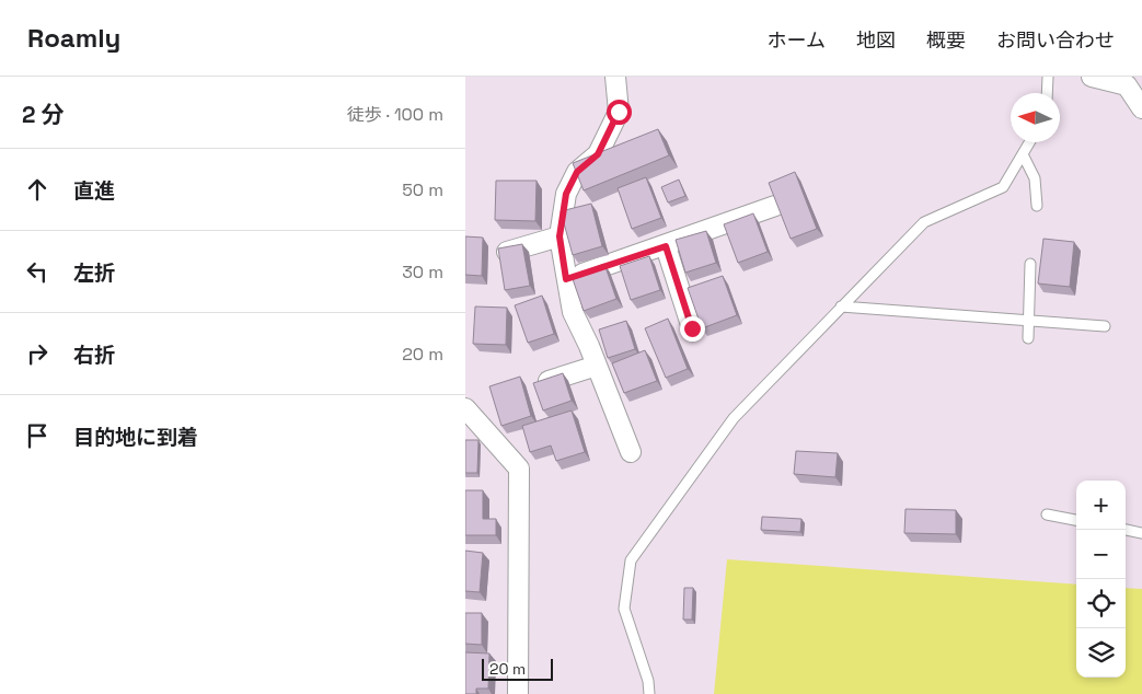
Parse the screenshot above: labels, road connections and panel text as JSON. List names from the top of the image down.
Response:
{
  "scale_bar": "20 m",
  "north": "left",
  "page": {
    "header": "Roamly",
    "nav": [
      "ホーム",
      "地図",
      "概要",
      "お問い合わせ"
    ],
    "heading": ["2 分", "徒歩 · 100 m"],
    "list": [
      ["直進", "50 m"],
      ["左折", "30 m"],
      ["右折", "20 m"],
      "目的地に到着"
    ],
    "map_buttons": ["+", "−"],
    "scale": "20 m"
  }
}
